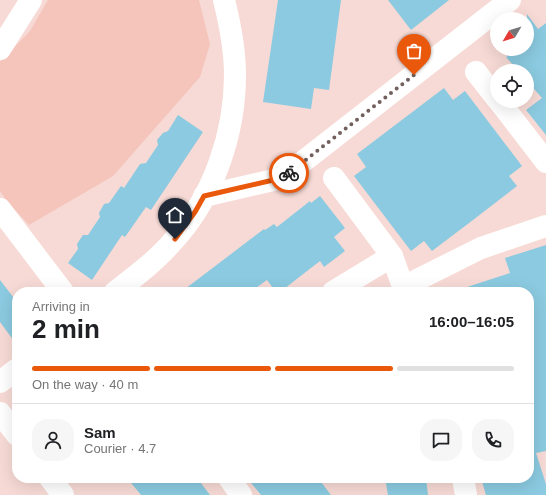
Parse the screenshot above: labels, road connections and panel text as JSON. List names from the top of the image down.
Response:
{
  "north": "bottom left",
  "page": {
    "heading": ["2 min", "Arriving in", "16:00–16:05"],
    "panel": ["Sam", "Courier · 4.7"],
    "bar": "On the way · 40 m"
  }
}
